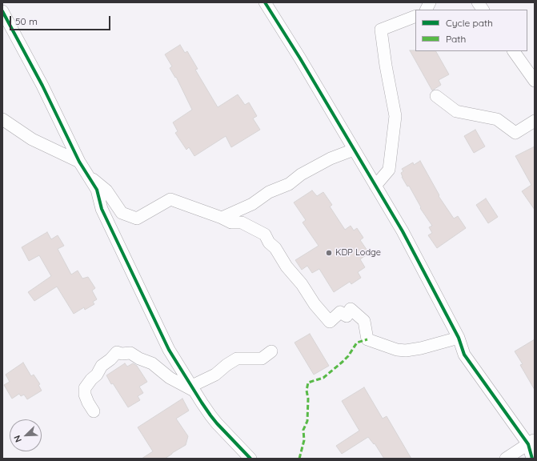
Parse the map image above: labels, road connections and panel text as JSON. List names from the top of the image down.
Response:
{
  "places": ["KDP Lodge"],
  "legend": ["Cycle path", "Path"],
  "scale_bar": "50 m",
  "north": "bottom left"
}
